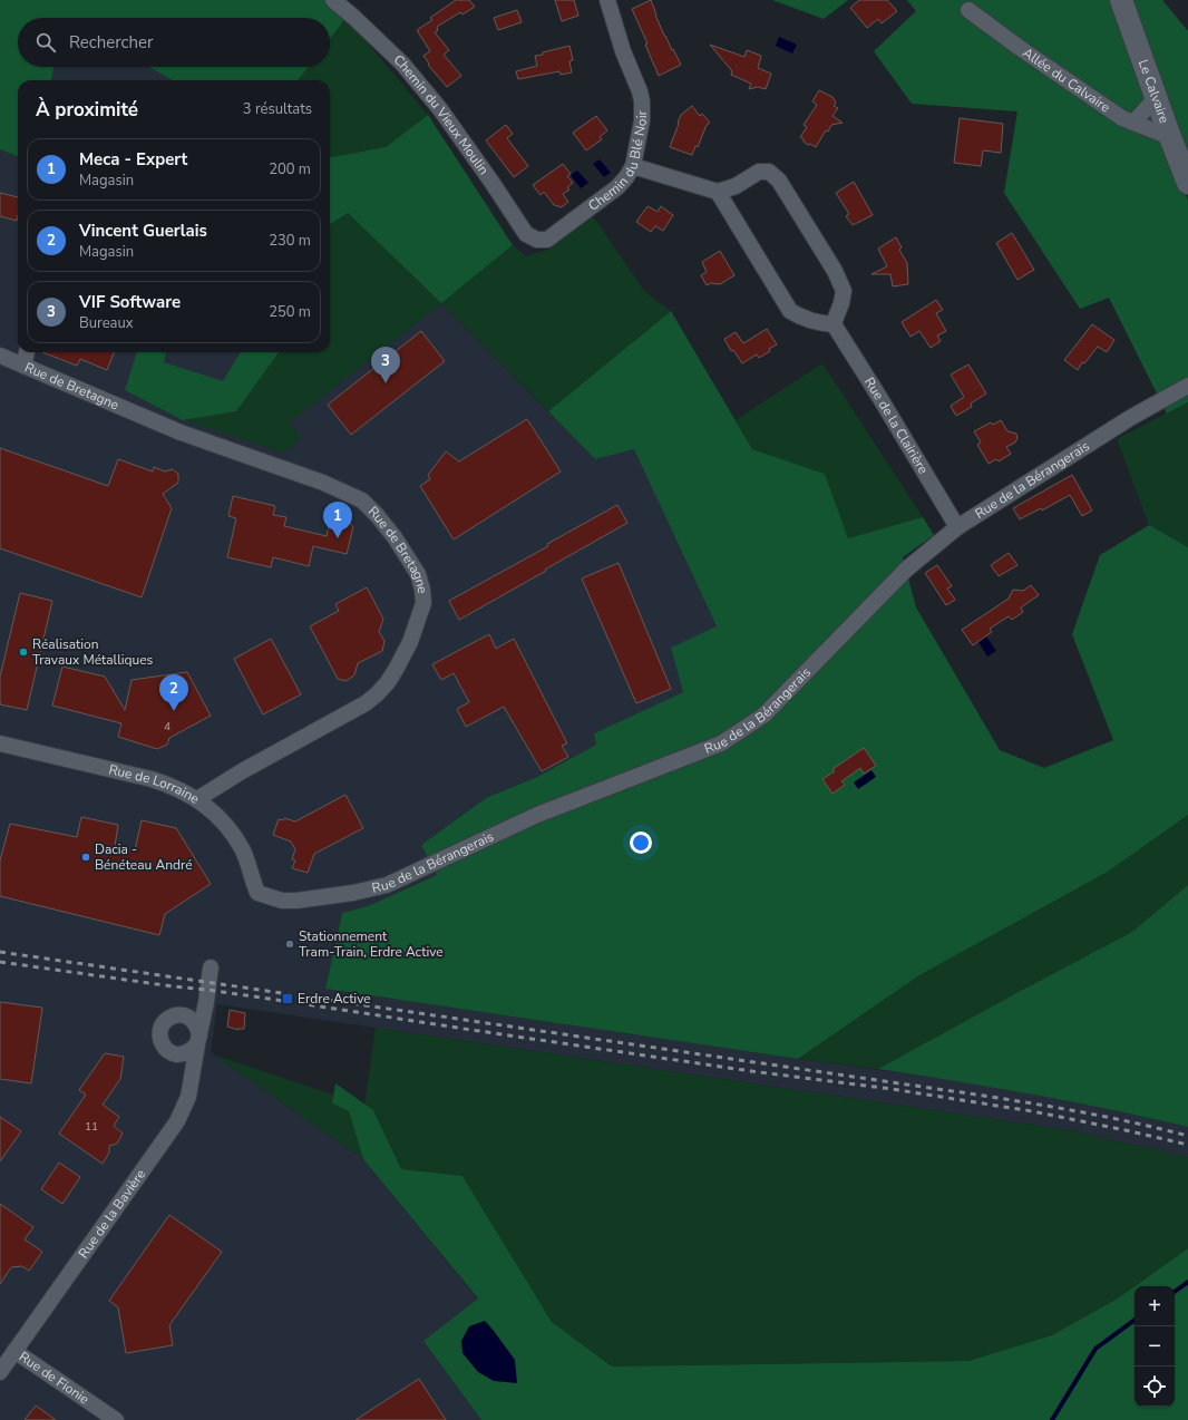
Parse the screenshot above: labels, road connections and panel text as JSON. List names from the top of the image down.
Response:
{
  "streets": {
    "street": [
      "Allée du Calvaire",
      "Le Calvaire",
      "Chemin du Vieux Moulin",
      "Chemin du Blé Noir",
      "Rue de Bretagne",
      "Rue de la Clairière",
      "Rue de la Bérangerais",
      "Rue de Lorraine",
      "Rue de la Bavière",
      "Rue de Fionie"
    ]
  },
  "crossings": [
    ["Allée du Calvaire", "Le Calvaire"],
    ["Chemin du Vieux Moulin", "Chemin du Blé Noir"],
    ["Rue de Bretagne", "Rue de Lorraine"],
    ["Rue de la Clairière", "Rue de la Bérangerais"],
    ["Rue de la Bérangerais", "Rue de Lorraine"],
    ["Rue de la Bavière", "Rue de Fionie"]
  ],
  "places": {
    "other": ["Réalisation Travaux Métalliques", "Dacia - Bénéteau André", "Stationnement Tram-Train, Erdre Active"],
    "transit": ["Erdre Active"]
  },
  "house_numbers": ["4", "11"],
  "page": {
    "search": "Rechercher",
    "heading": ["À proximité", "3 résultats"],
    "list": [
      {
        "mark": "1",
        "name": "Meca - Expert",
        "note": "Magasin",
        "value": "200 m"
      },
      {
        "mark": "2",
        "name": "Vincent Guerlais",
        "note": "Magasin",
        "value": "230 m"
      },
      {
        "mark": "3",
        "name": "VIF Software",
        "note": "Bureaux",
        "value": "250 m"
      }
    ],
    "pins": ["3", "1", "2"],
    "map_buttons": ["+", "−"]
  }
}
